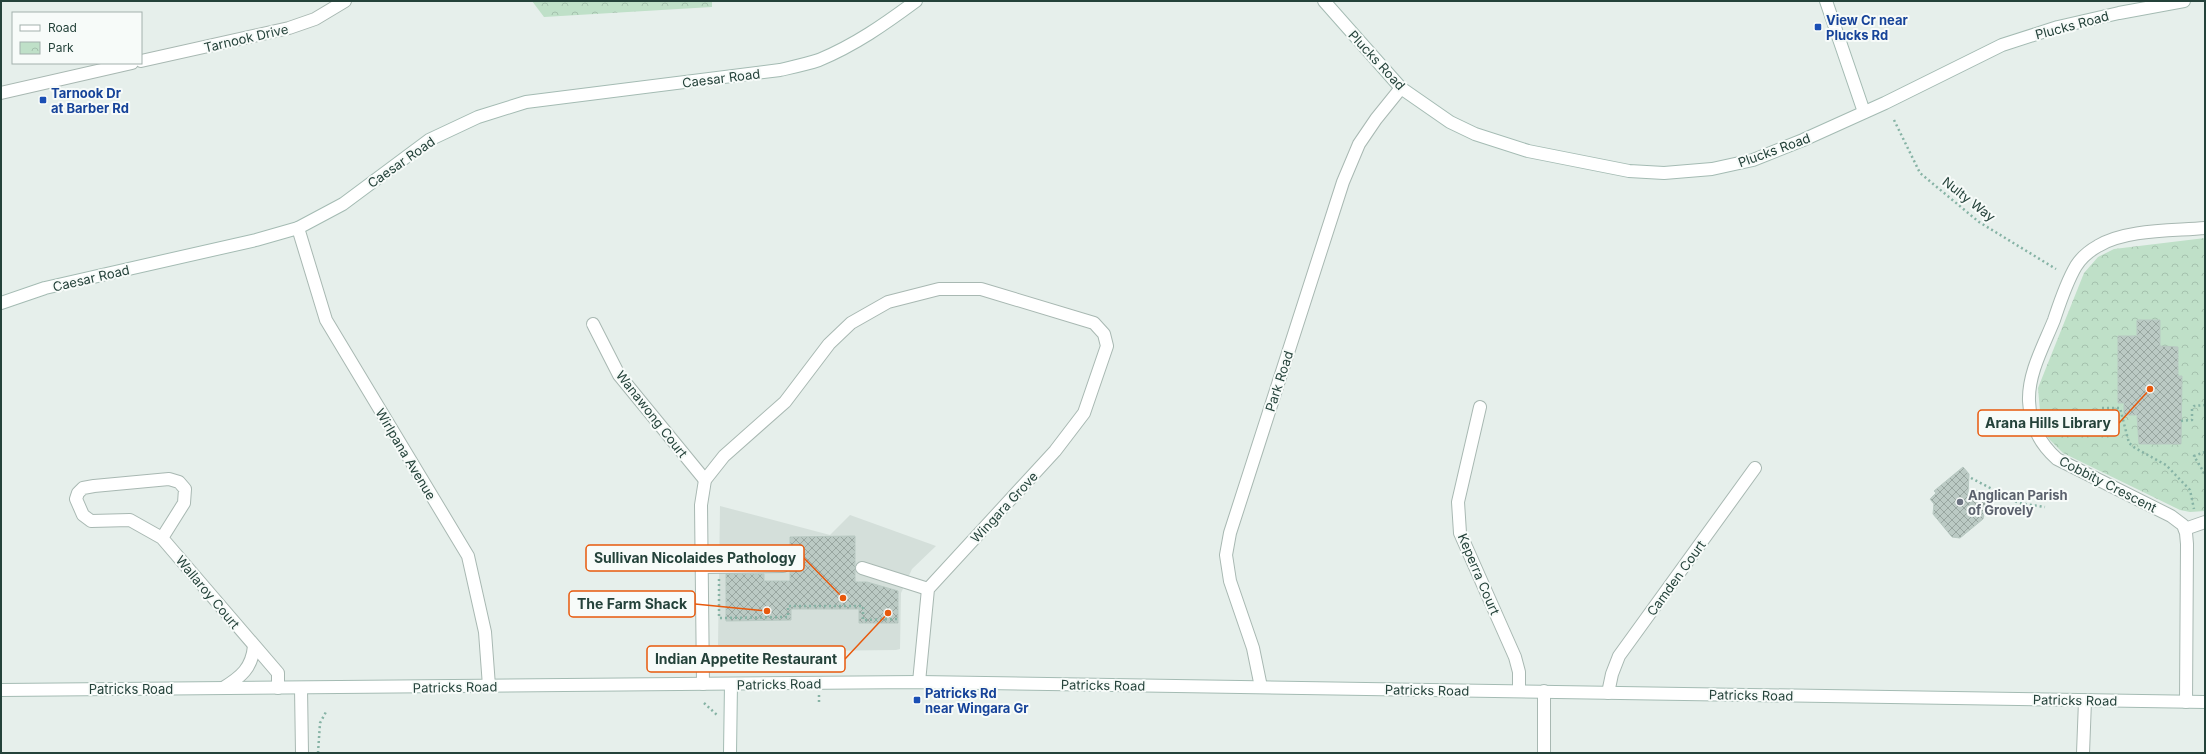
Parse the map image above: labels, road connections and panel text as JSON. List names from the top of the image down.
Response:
{
  "streets": {
    "street": [
      "Plucks Road",
      "Tarnook Drive",
      "Caesar Road",
      "Park Road",
      "Wanawong Court",
      "Wirlpana Avenue",
      "Cobbity Crescent",
      "Wingara Grove",
      "Keperra Court",
      "Camden Court",
      "Wallaroy Court",
      "Patricks Road"
    ],
    "path": ["Nulty Way"]
  },
  "crossings": [
    ["Plucks Road", "Park Road"],
    ["Caesar Road", "Wirlpana Avenue"],
    ["Park Road", "Patricks Road"],
    ["Wanawong Court", "Wingara Grove"],
    ["Wirlpana Avenue", "Patricks Road"],
    ["Keperra Court", "Patricks Road"],
    ["Camden Court", "Patricks Road"],
    ["Wallaroy Court", "Patricks Road"]
  ],
  "places": {
    "transit": ["View Cr near Plucks Rd", "Tarnook Dr at Barber Rd", "Patricks Rd near Wingara Gr"],
    "other": [
      "Arana Hills Library",
      "Anglican Parish of Grovely",
      "Sullivan Nicolaides Pathology",
      "The Farm Shack",
      "Indian Appetite Restaurant"
    ]
  },
  "legend": ["Road", "Park"]
}
